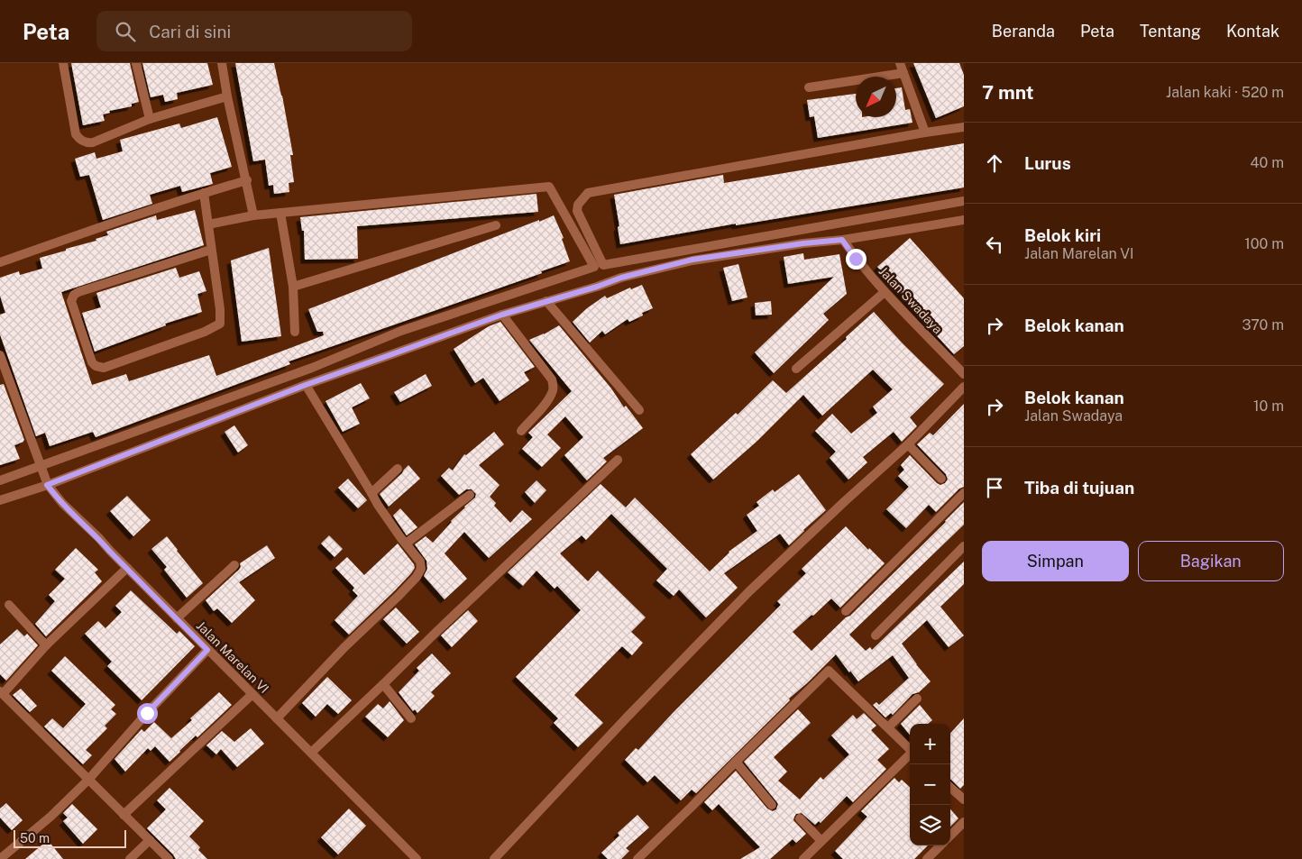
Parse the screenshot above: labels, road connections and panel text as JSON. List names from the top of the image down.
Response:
{
  "streets": {
    "street": ["Jalan Swadaya", "Jalan Marelan VI"]
  },
  "scale_bar": "50 m",
  "north": "bottom left",
  "page": {
    "header": "Peta",
    "search": "Cari di sini",
    "nav": [
      "Beranda",
      "Peta",
      "Tentang",
      "Kontak"
    ],
    "heading": ["7 mnt", "Jalan kaki · 520 m"],
    "list": [
      ["Lurus", "40 m"],
      ["Belok kiri", "Jalan Marelan VI", "100 m"],
      ["Belok kanan", "370 m"],
      ["Belok kanan", "Jalan Swadaya", "10 m"],
      "Tiba di tujuan"
    ],
    "buttons": ["Simpan", "Bagikan"],
    "map_buttons": ["+", "−"],
    "scale": "50 m"
  }
}
